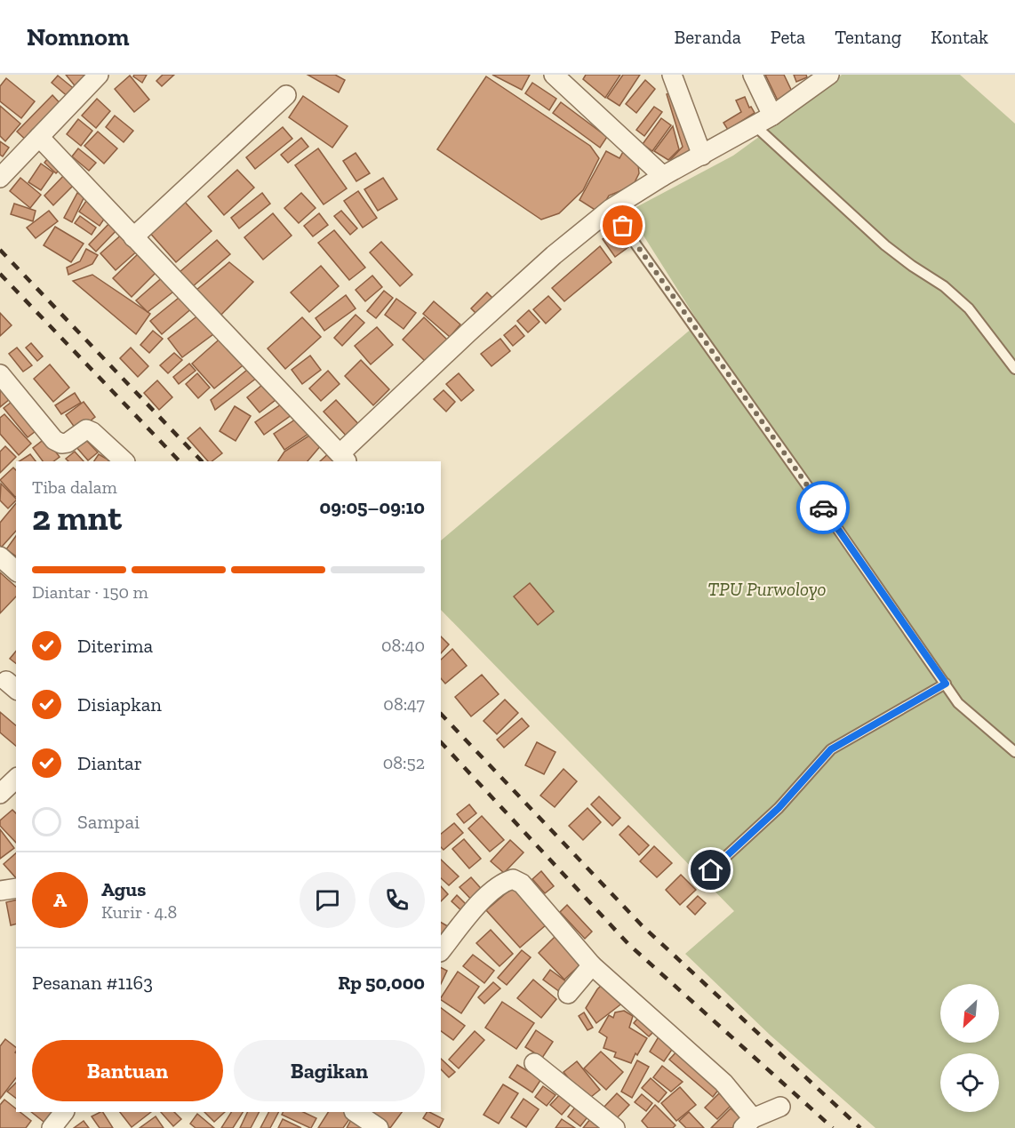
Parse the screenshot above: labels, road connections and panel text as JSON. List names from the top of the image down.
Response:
{
  "parks": ["TPU Purwoloyo"],
  "north": "bottom left",
  "page": {
    "header": "Nomnom",
    "nav": [
      "Beranda",
      "Peta",
      "Tentang",
      "Kontak"
    ],
    "heading": ["2 mnt", "Tiba dalam", "09:05–09:10"],
    "panel": [
      "Agus",
      "Kurir · 4.8",
      "Pesanan #1163",
      "Rp 50,000"
    ],
    "bar": "Diantar · 150 m",
    "list": [
      ["Diterima", "08:40"],
      ["Disiapkan", "08:47"],
      ["Diantar", "08:52"],
      "Sampai"
    ],
    "round": "A",
    "buttons": ["Bantuan", "Bagikan"]
  }
}
